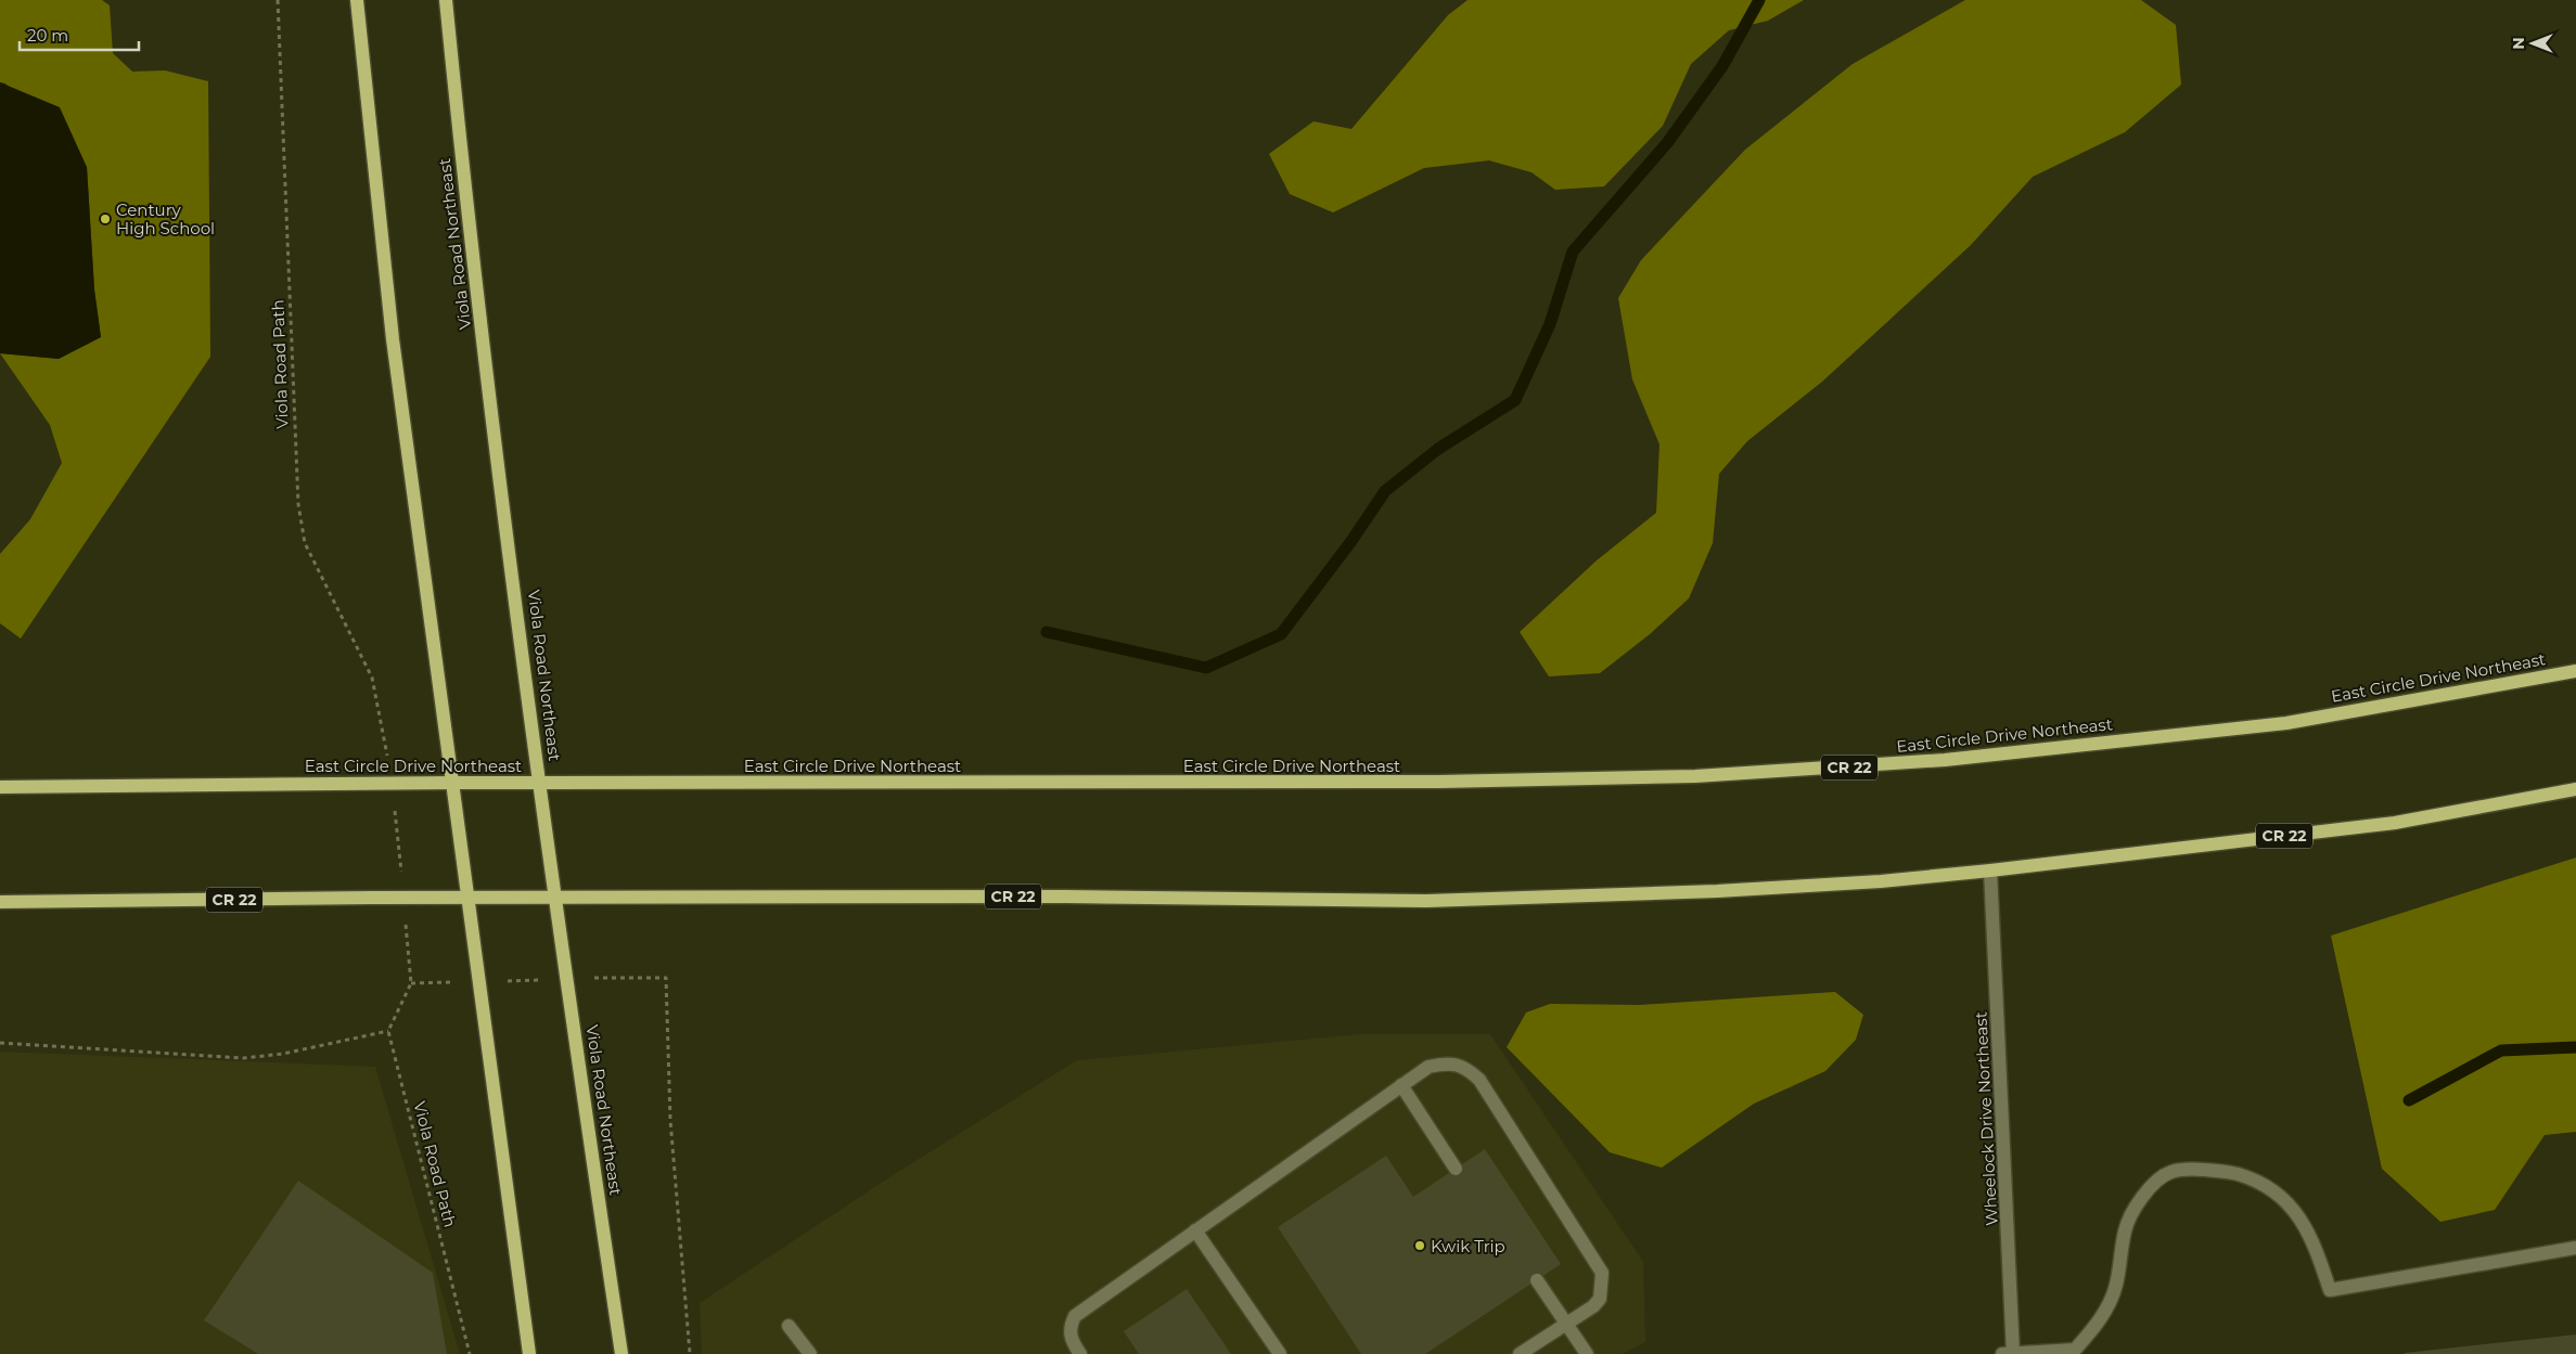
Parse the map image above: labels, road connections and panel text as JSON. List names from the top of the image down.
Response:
{
  "streets": {
    "main road": ["Viola Road Northeast", "East Circle Drive Northeast", "CR 22"],
    "street": ["Wheelock Drive Northeast"],
    "path": ["Viola Road Path"]
  },
  "crossings": [
    ["Viola Road Northeast", "East Circle Drive Northeast"],
    ["Viola Road Northeast", "CR 22"],
    ["Viola Road Path", "East Circle Drive Northeast"],
    ["Viola Road Path", "CR 22"],
    ["CR 22", "Wheelock Drive Northeast"]
  ],
  "places": ["Century High School", "Kwik Trip"],
  "scale_bar": "20 m",
  "north": "left"
}
